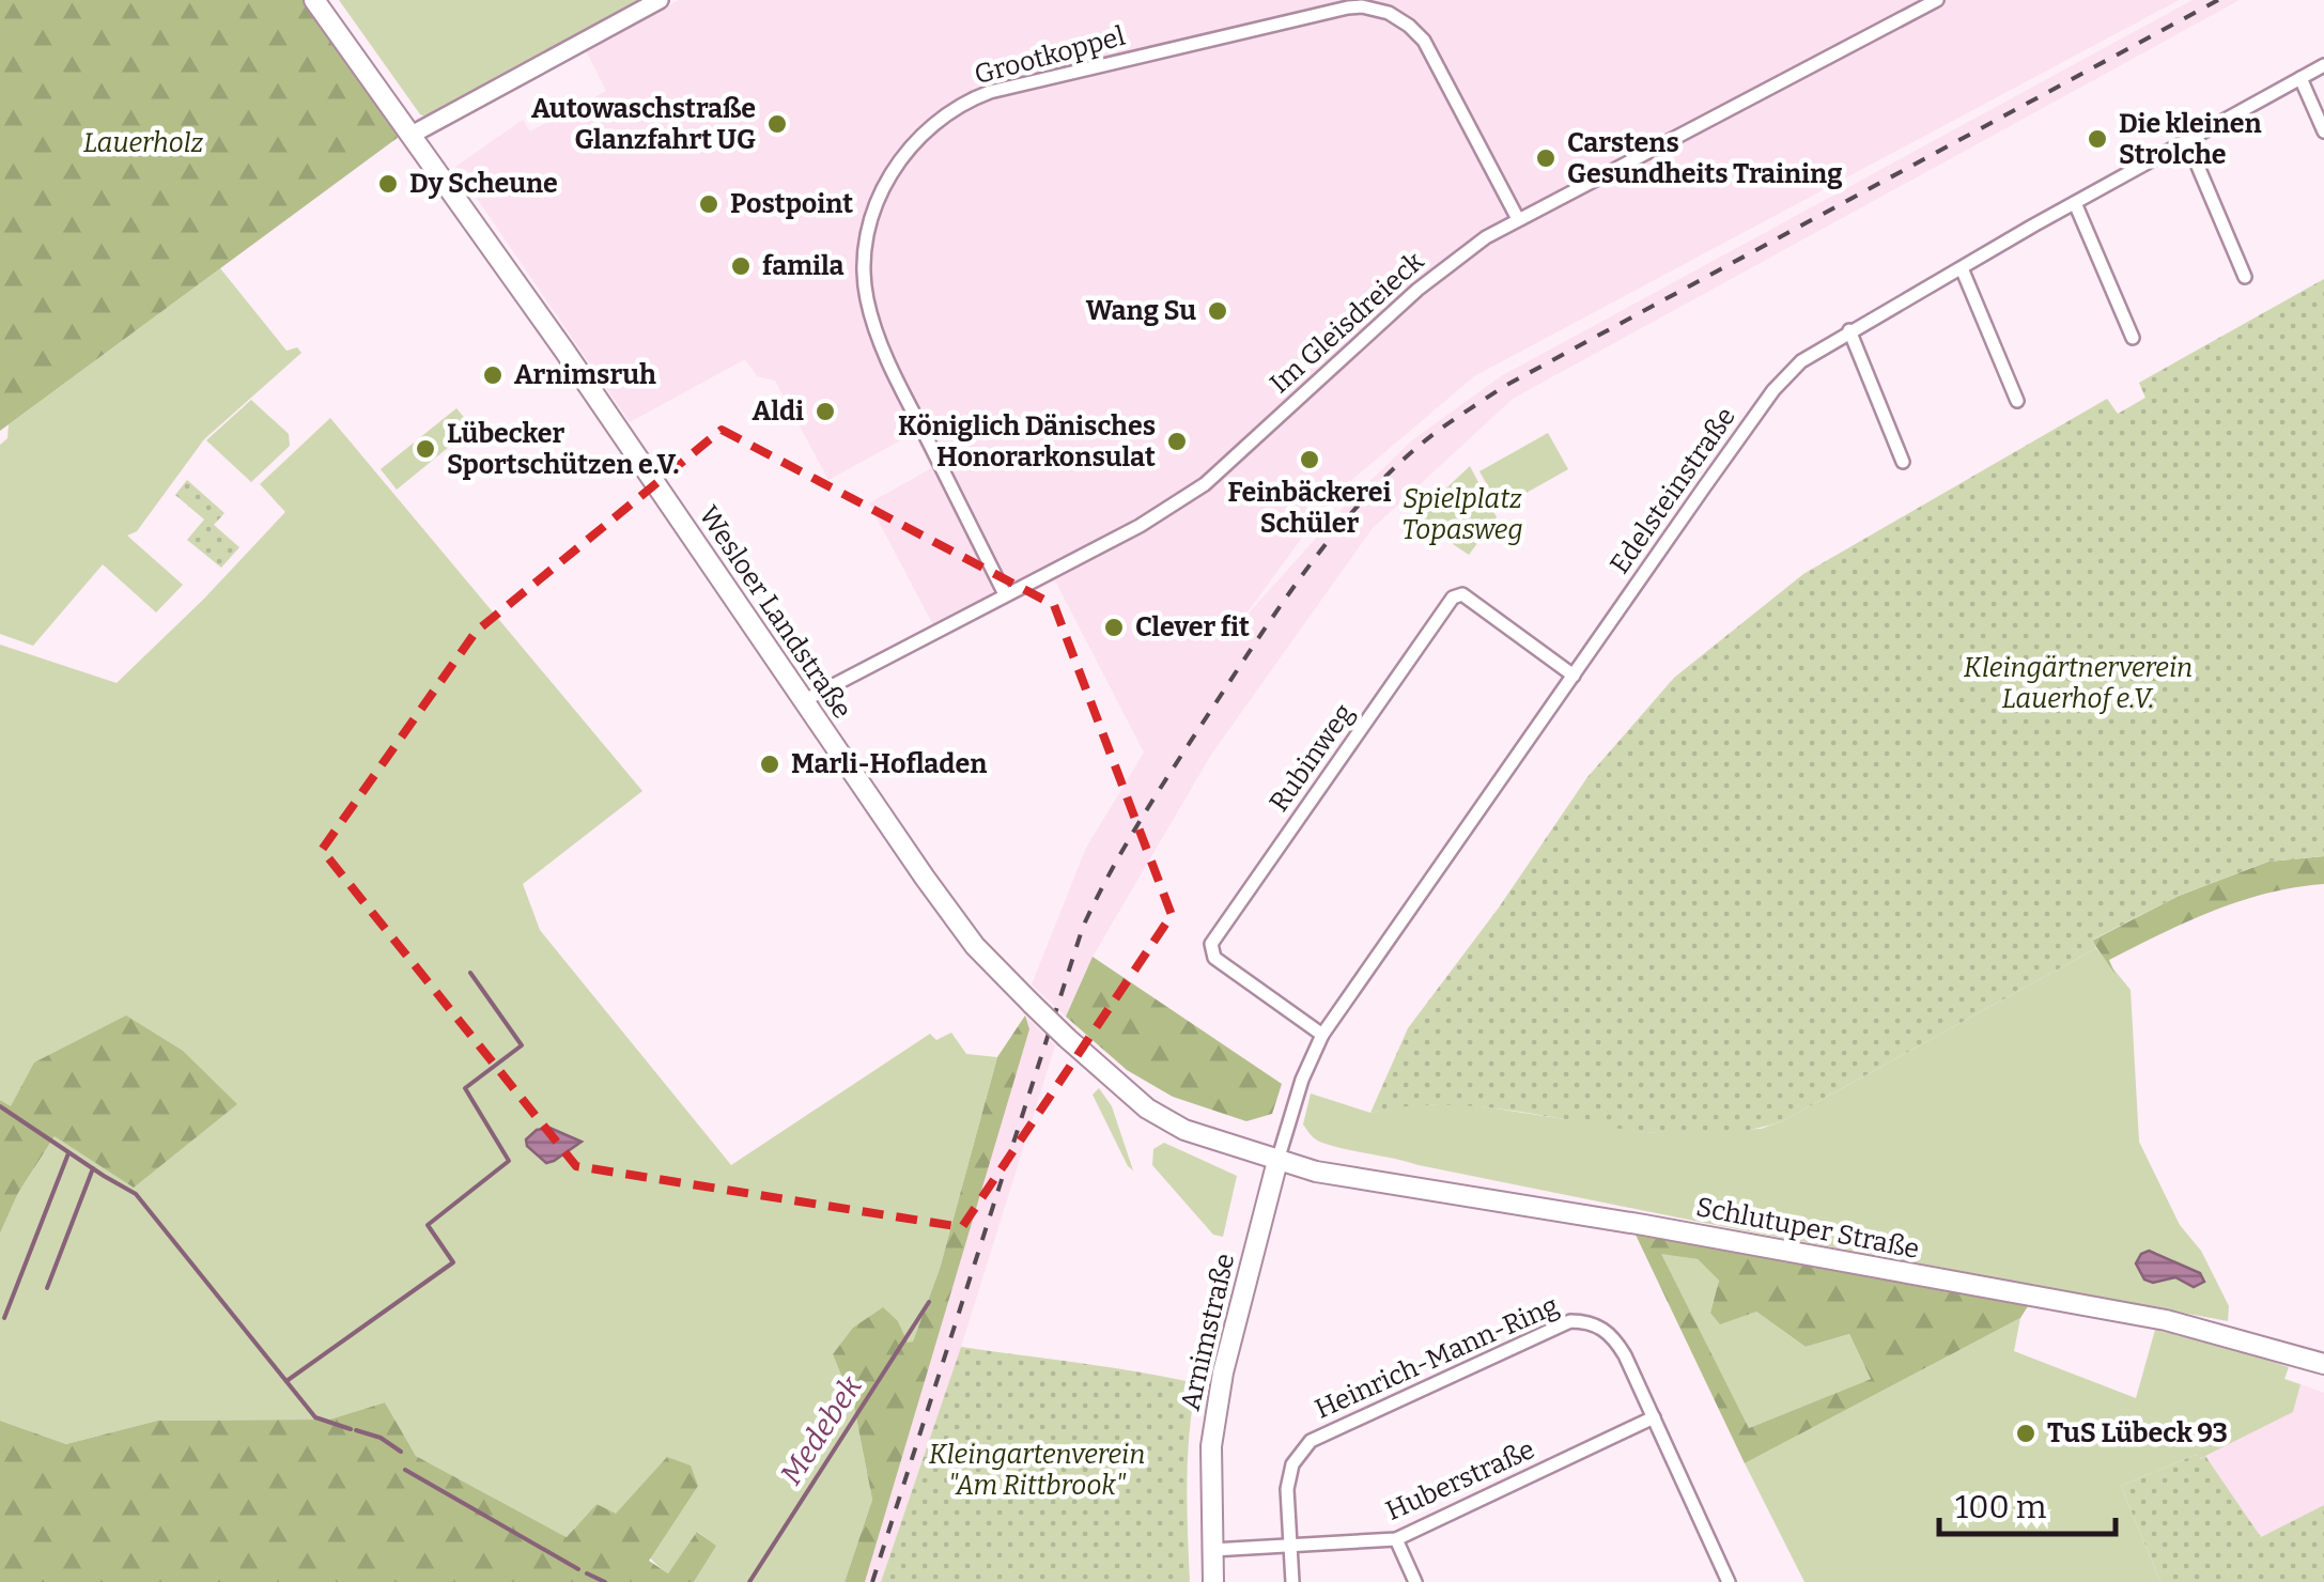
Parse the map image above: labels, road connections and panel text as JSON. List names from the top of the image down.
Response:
{
  "streets": {
    "main road": ["Wesloer Landstraße", "Schlutuper Straße", "Arnimstraße"],
    "street": [
      "Grootkoppel",
      "Im Gleisdreieck",
      "Edelsteinstraße",
      "Rubinweg",
      "Heinrich-Mann-Ring",
      "Huberstraße"
    ]
  },
  "crossings": [
    ["Grootkoppel", "Im Gleisdreieck"],
    ["Im Gleisdreieck", "Wesloer Landstraße"],
    ["Edelsteinstraße", "Wesloer Landstraße"],
    ["Edelsteinstraße", "Rubinweg"],
    ["Edelsteinstraße", "Schlutuper Straße"],
    ["Edelsteinstraße", "Arnimstraße"],
    ["Wesloer Landstraße", "Schlutuper Straße"],
    ["Wesloer Landstraße", "Arnimstraße"],
    ["Schlutuper Straße", "Arnimstraße"],
    ["Arnimstraße", "Huberstraße"],
    ["Heinrich-Mann-Ring", "Huberstraße"]
  ],
  "water": ["Medebek"],
  "parks": [
    "Lauerholz",
    "Spielplatz Topasweg",
    "Kleingärtnerverein Lauerhof e.V.",
    "Kleingartenverein \"Am Rittbrook\""
  ],
  "places": [
    "Autowaschstraße Glanzfahrt UG",
    "Die kleinen Strolche",
    "Carstens Gesundheits Training",
    "Dy Scheune",
    "Postpoint",
    "famila",
    "Wang Su",
    "Arnimsruh",
    "Aldi",
    "Königlich Dänisches Honorarkonsulat",
    "Lübecker Sportschützen e.V.",
    "Feinbäckerei Schüler",
    "Clever fit",
    "Marli-Hofladen",
    "TuS Lübeck 93"
  ],
  "scale_bar": "100 m"
}
